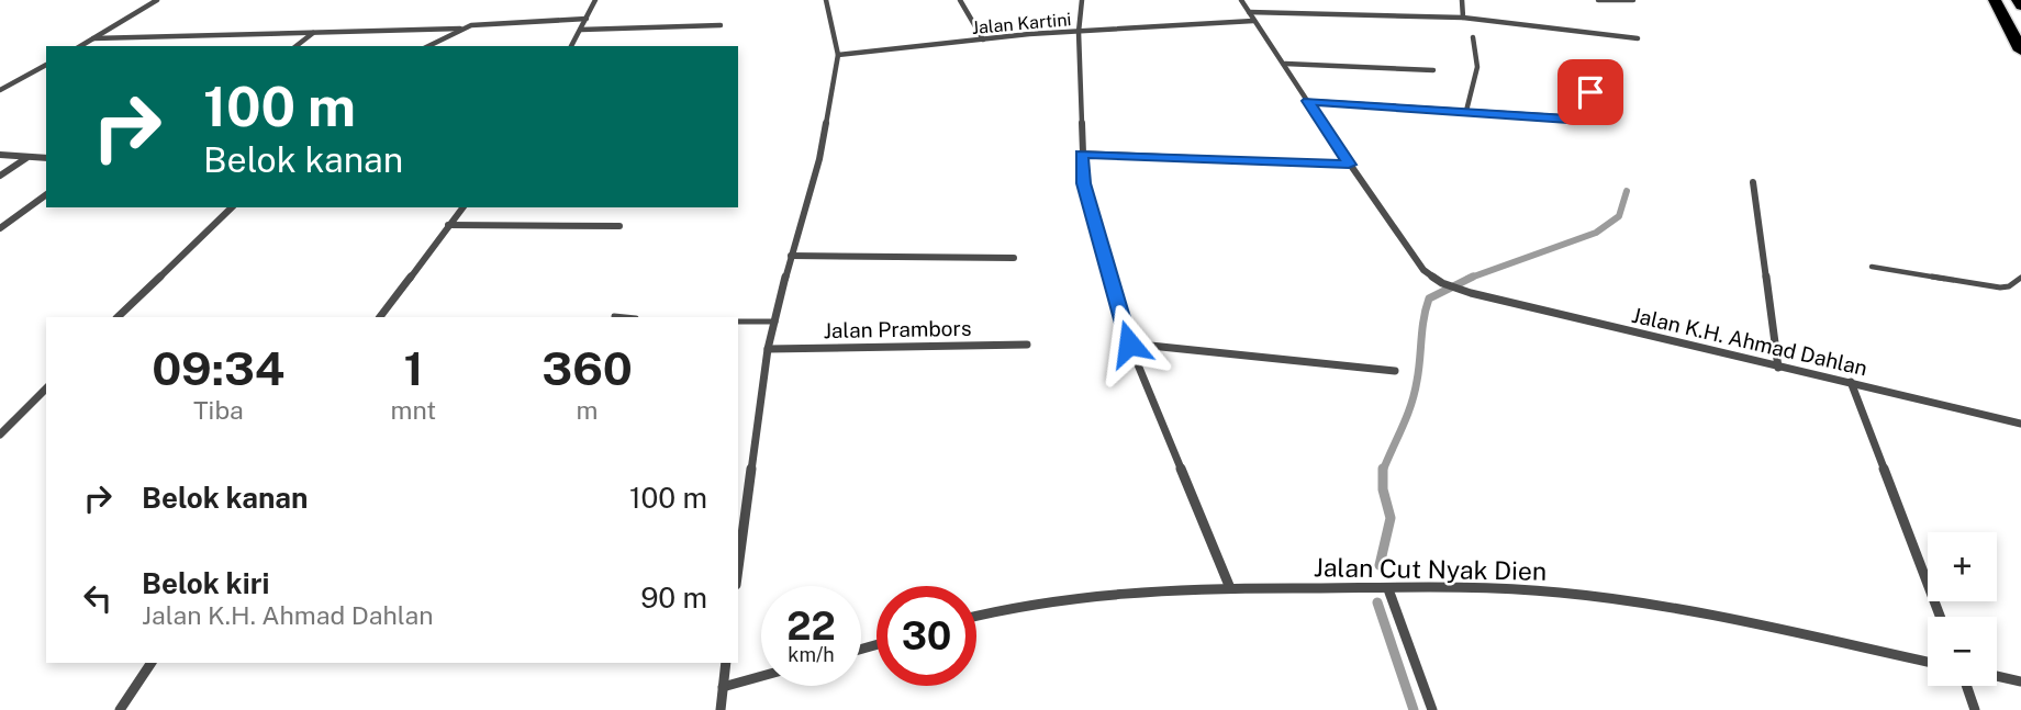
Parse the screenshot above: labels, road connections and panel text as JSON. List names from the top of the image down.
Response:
{
  "streets": {
    "street": [
      "Jalan Kartini",
      "Jalan Prambors",
      "Jalan K.H. Ahmad Dahlan",
      "Jalan Cut Nyak Dien"
    ]
  },
  "page": {
    "turn": ["100 m", "Belok kanan"],
    "eta": [
      "09:34",
      "Tiba",
      "1",
      "mnt",
      "360",
      "m"
    ],
    "list": [
      {
        "name": "Belok kanan",
        "value": "100 m"
      },
      {
        "name": "Belok kiri",
        "note": "Jalan K.H. Ahmad Dahlan",
        "value": "90 m"
      }
    ],
    "map_buttons": ["+", "−"],
    "speed": "22 km/h",
    "limit": "30"
  }
}
